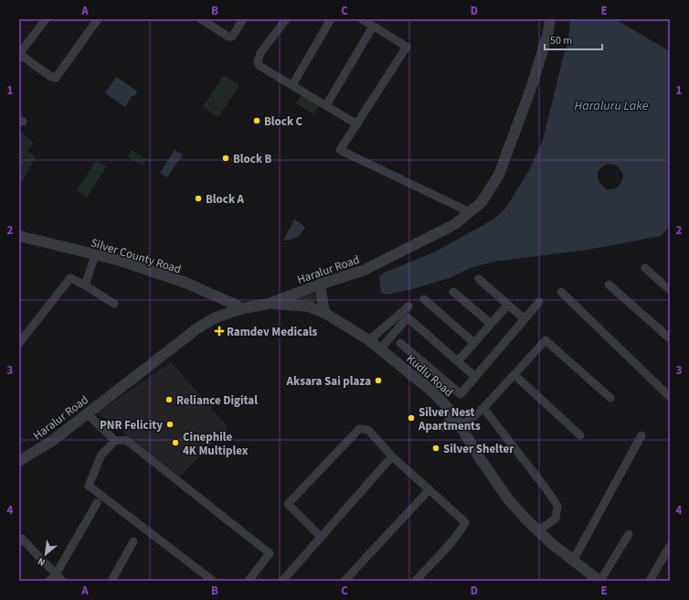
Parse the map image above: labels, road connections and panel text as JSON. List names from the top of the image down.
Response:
{
  "streets": {
    "street": ["Silver County Road", "Haralur Road", "Kudlu Road"]
  },
  "crossings": [
    ["Silver County Road", "Haralur Road"],
    ["Haralur Road", "Kudlu Road"]
  ],
  "water": ["Haraluru Lake"],
  "places": {
    "other": [
      "Block C",
      "Block B",
      "Block A",
      "Aksara Sai plaza",
      "Reliance Digital",
      "Silver Nest Apartments",
      "PNR Felicity",
      "Cinephile 4K Multiplex",
      "Silver Shelter"
    ],
    "health": ["Ramdev Medicals"]
  },
  "scale_bar": "50 m",
  "north": "bottom left",
  "grid": {
    "columns": [
      "A",
      "B",
      "C",
      "D",
      "E"
    ],
    "rows": [
      "1",
      "2",
      "3",
      "4"
    ]
  }
}
